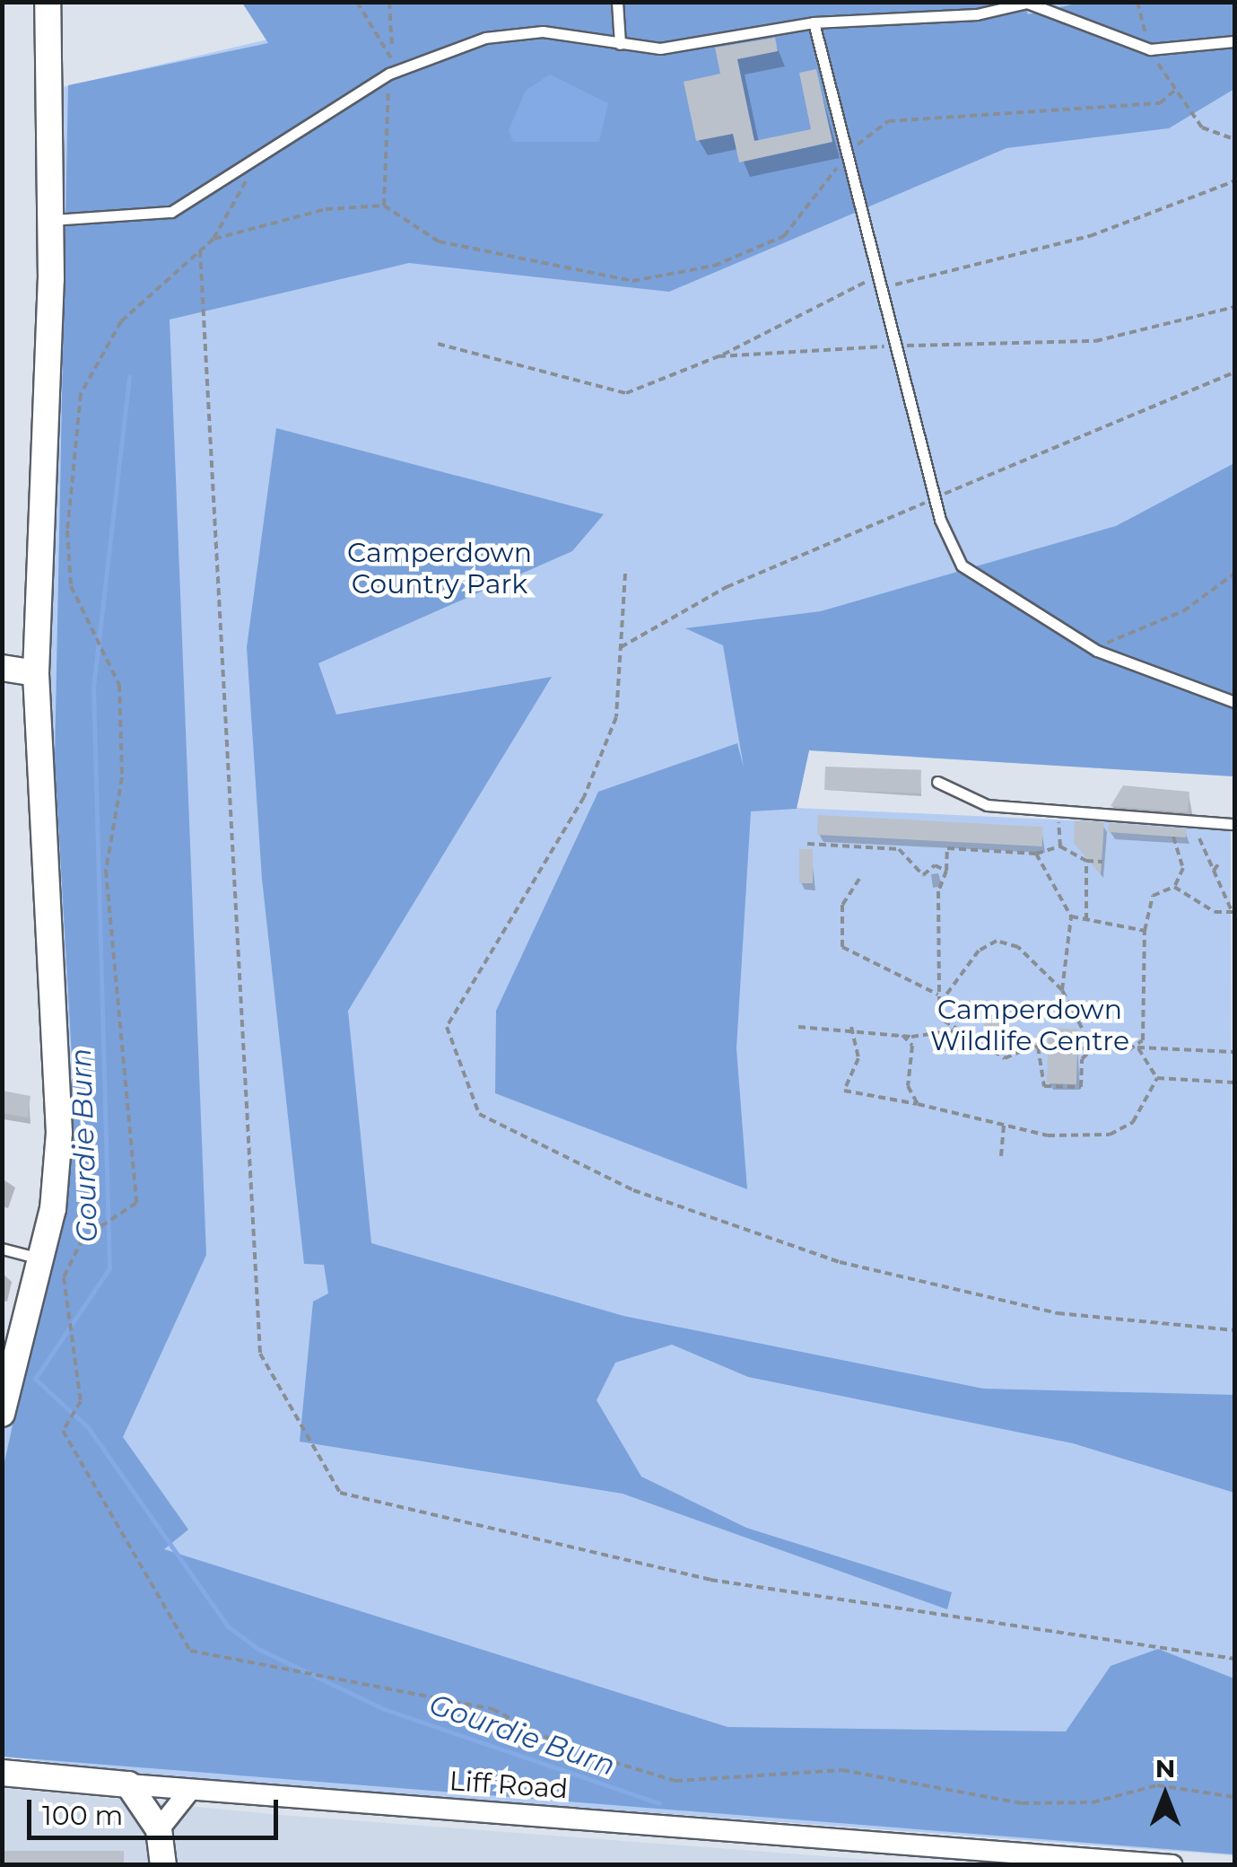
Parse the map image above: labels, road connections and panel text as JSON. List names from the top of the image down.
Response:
{
  "streets": {
    "street": ["Liff Road"]
  },
  "water": ["Gourdie Burn"],
  "parks": ["Camperdown Country Park", "Camperdown Wildlife Centre"],
  "scale_bar": "100 m",
  "north": "top"
}
